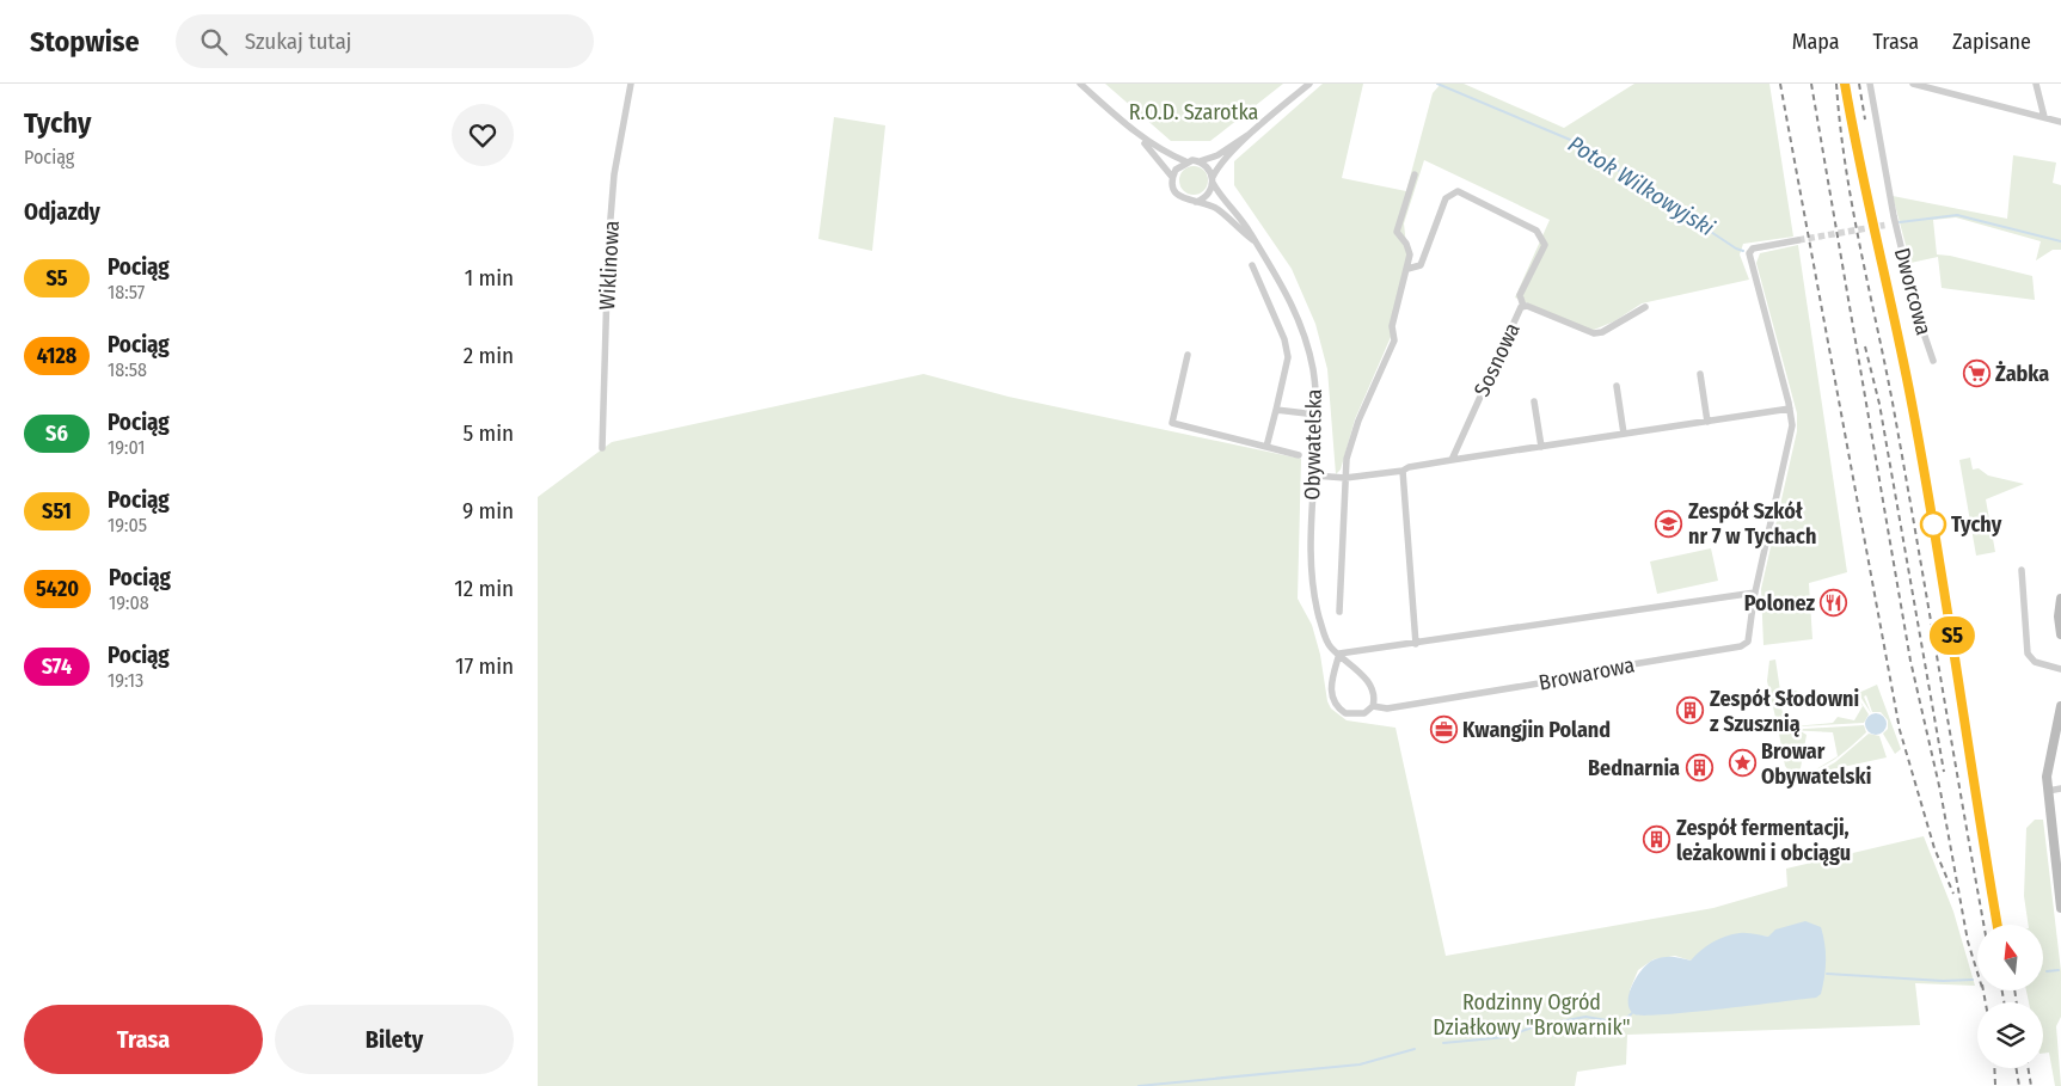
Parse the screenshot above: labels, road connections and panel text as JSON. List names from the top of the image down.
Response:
{
  "streets": {
    "street": [
      "Wiklinowa",
      "Dworcowa",
      "Sosnowa",
      "Obywatelska",
      "Browarowa"
    ]
  },
  "crossings": [
    ["Obywatelska", "Browarowa"]
  ],
  "water": ["Potok Wilkowyjski"],
  "parks": ["R.O.D. Szarotka", "Rodzinny Ogród Działkowy \"Browarnik\""],
  "places": {
    "supermarket": ["Żabka"],
    "school or university": ["Zespół Szkół nr 7 w Tychach"],
    "other": ["Tychy"],
    "restaurant": ["Polonez"],
    "building": ["Zespół Słodowni z Szusznią", "Bednarnia", "Zespół fermentacji, leżakowni i obciągu"],
    "office": ["Kwangjin Poland"],
    "place": ["Browar Obywatelski"]
  },
  "north": "top",
  "page": {
    "header": "Stopwise",
    "search": "Szukaj tutaj",
    "nav": ["Mapa", "Trasa", "Zapisane"],
    "heading": [
      ["Tychy", "Pociąg"],
      "Odjazdy"
    ],
    "on_map": "S5",
    "list": [
      {
        "mark": "S5",
        "name": "Pociąg",
        "note": "18:57",
        "value": "1 min"
      },
      {
        "mark": "4128",
        "name": "Pociąg",
        "note": "18:58",
        "value": "2 min"
      },
      {
        "mark": "S6",
        "name": "Pociąg",
        "note": "19:01",
        "value": "5 min"
      },
      {
        "mark": "S51",
        "name": "Pociąg",
        "note": "19:05",
        "value": "9 min"
      },
      {
        "mark": "5420",
        "name": "Pociąg",
        "note": "19:08",
        "value": "12 min"
      },
      {
        "mark": "S74",
        "name": "Pociąg",
        "note": "19:13",
        "value": "17 min"
      }
    ],
    "buttons": ["Trasa", "Bilety"]
  }
}
